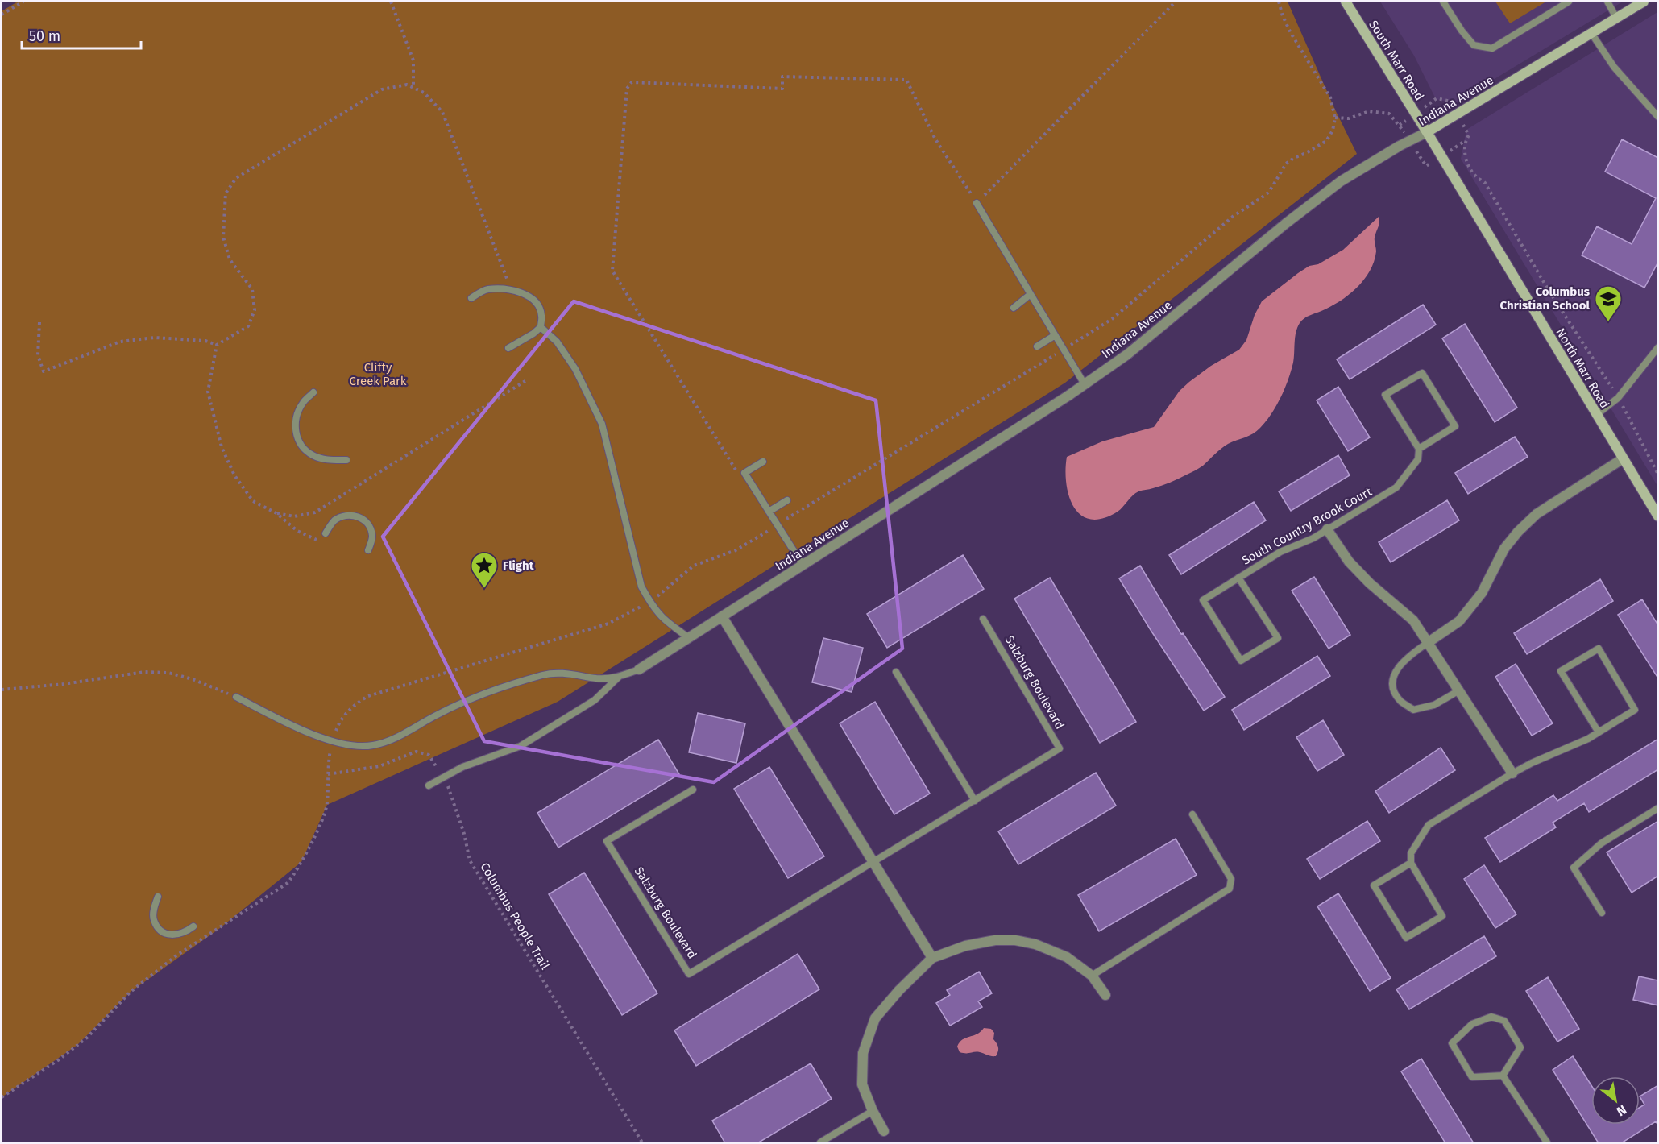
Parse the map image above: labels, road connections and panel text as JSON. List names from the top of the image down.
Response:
{
  "streets": {
    "street": ["South Marr Road", "Indiana Avenue", "North Marr Road"],
    "lane": ["South Country Brook Court", "Salzburg Boulevard"],
    "path": ["Columbus People Trail"]
  },
  "crossings": [
    ["South Marr Road", "Indiana Avenue"],
    ["South Marr Road", "North Marr Road"],
    ["Indiana Avenue", "North Marr Road"]
  ],
  "parks": ["Clifty Creek Park"],
  "places": {
    "school or university": ["Columbus Christian School"],
    "place": ["Flight"]
  },
  "scale_bar": "50 m",
  "north": "bottom right"
}
